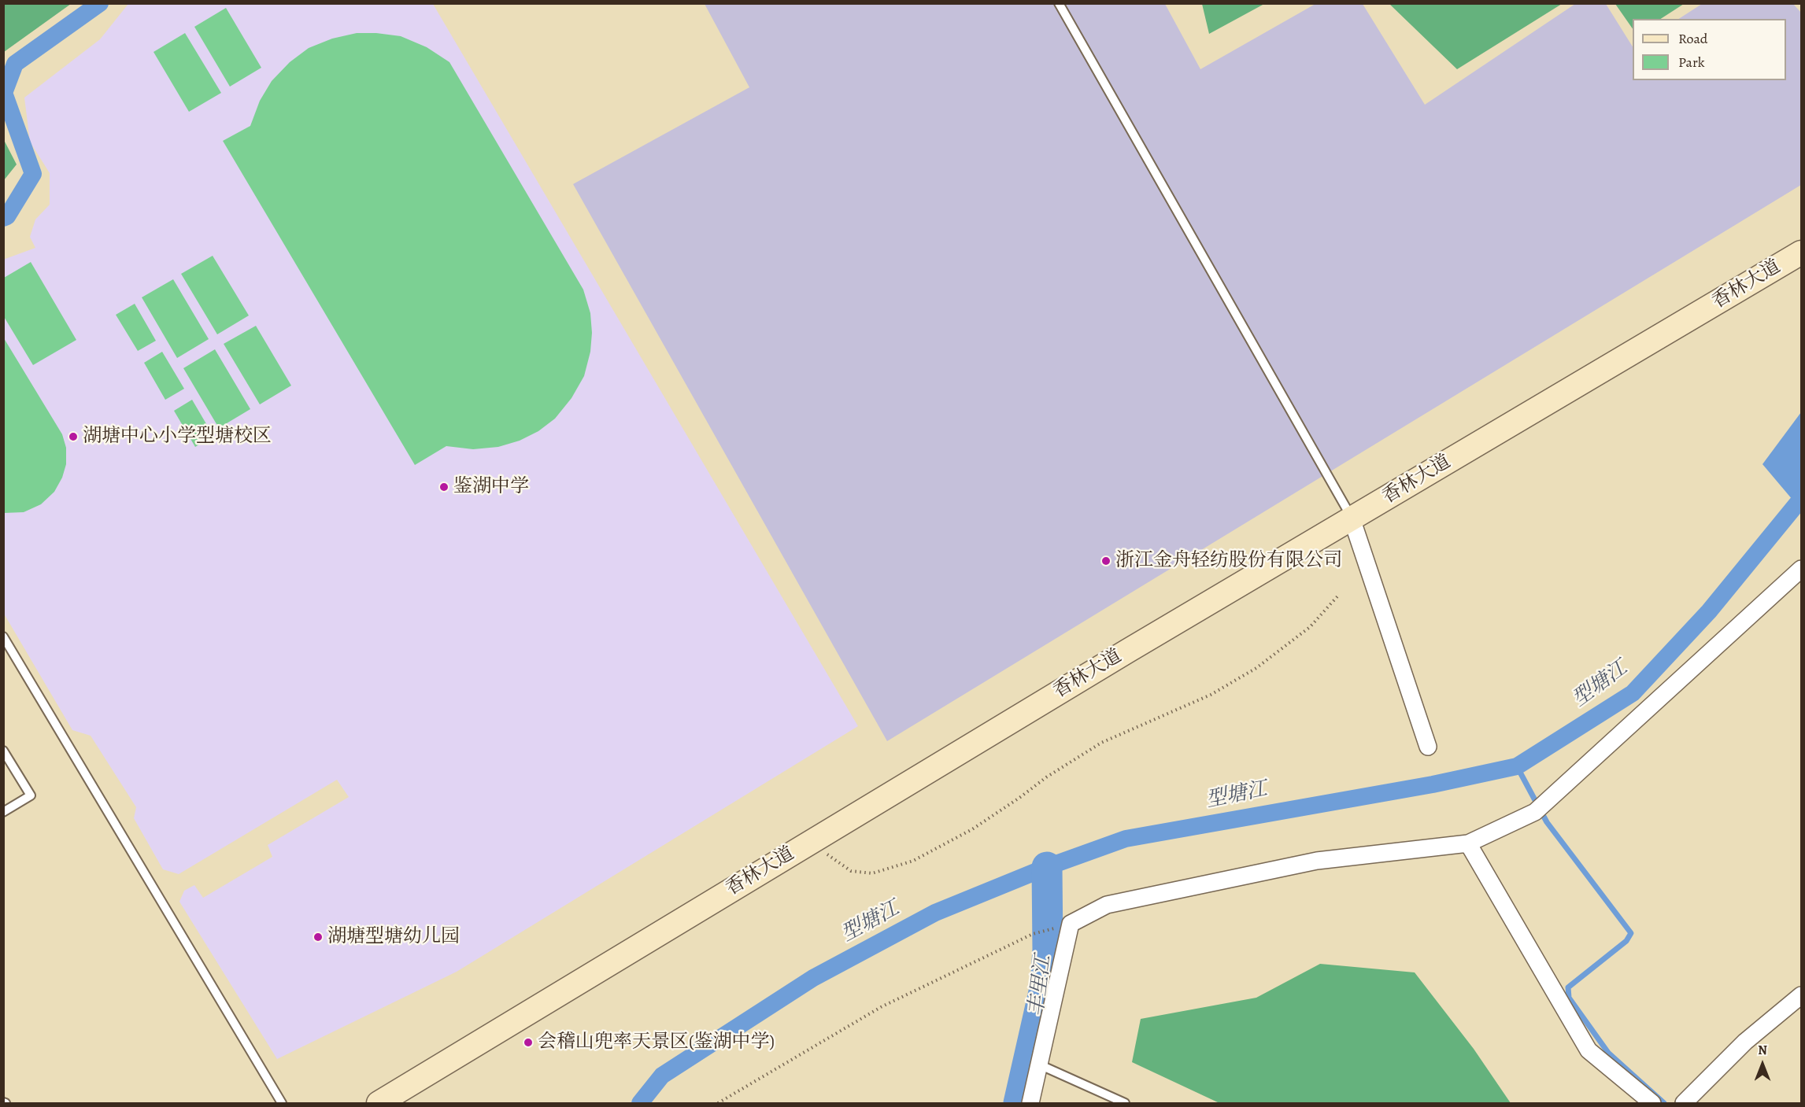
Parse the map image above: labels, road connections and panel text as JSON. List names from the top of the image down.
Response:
{
  "streets": {
    "main road": ["香林大道"]
  },
  "water": ["型塘江", "丰里江"],
  "places": [
    "湖塘中心小学型塘校区",
    "鉴湖中学",
    "浙江金舟轻纺股份有限公司",
    "湖塘型塘幼儿园",
    "会稽山兜率天景区(鉴湖中学)"
  ],
  "legend": ["Road", "Park"],
  "north": "top"
}
